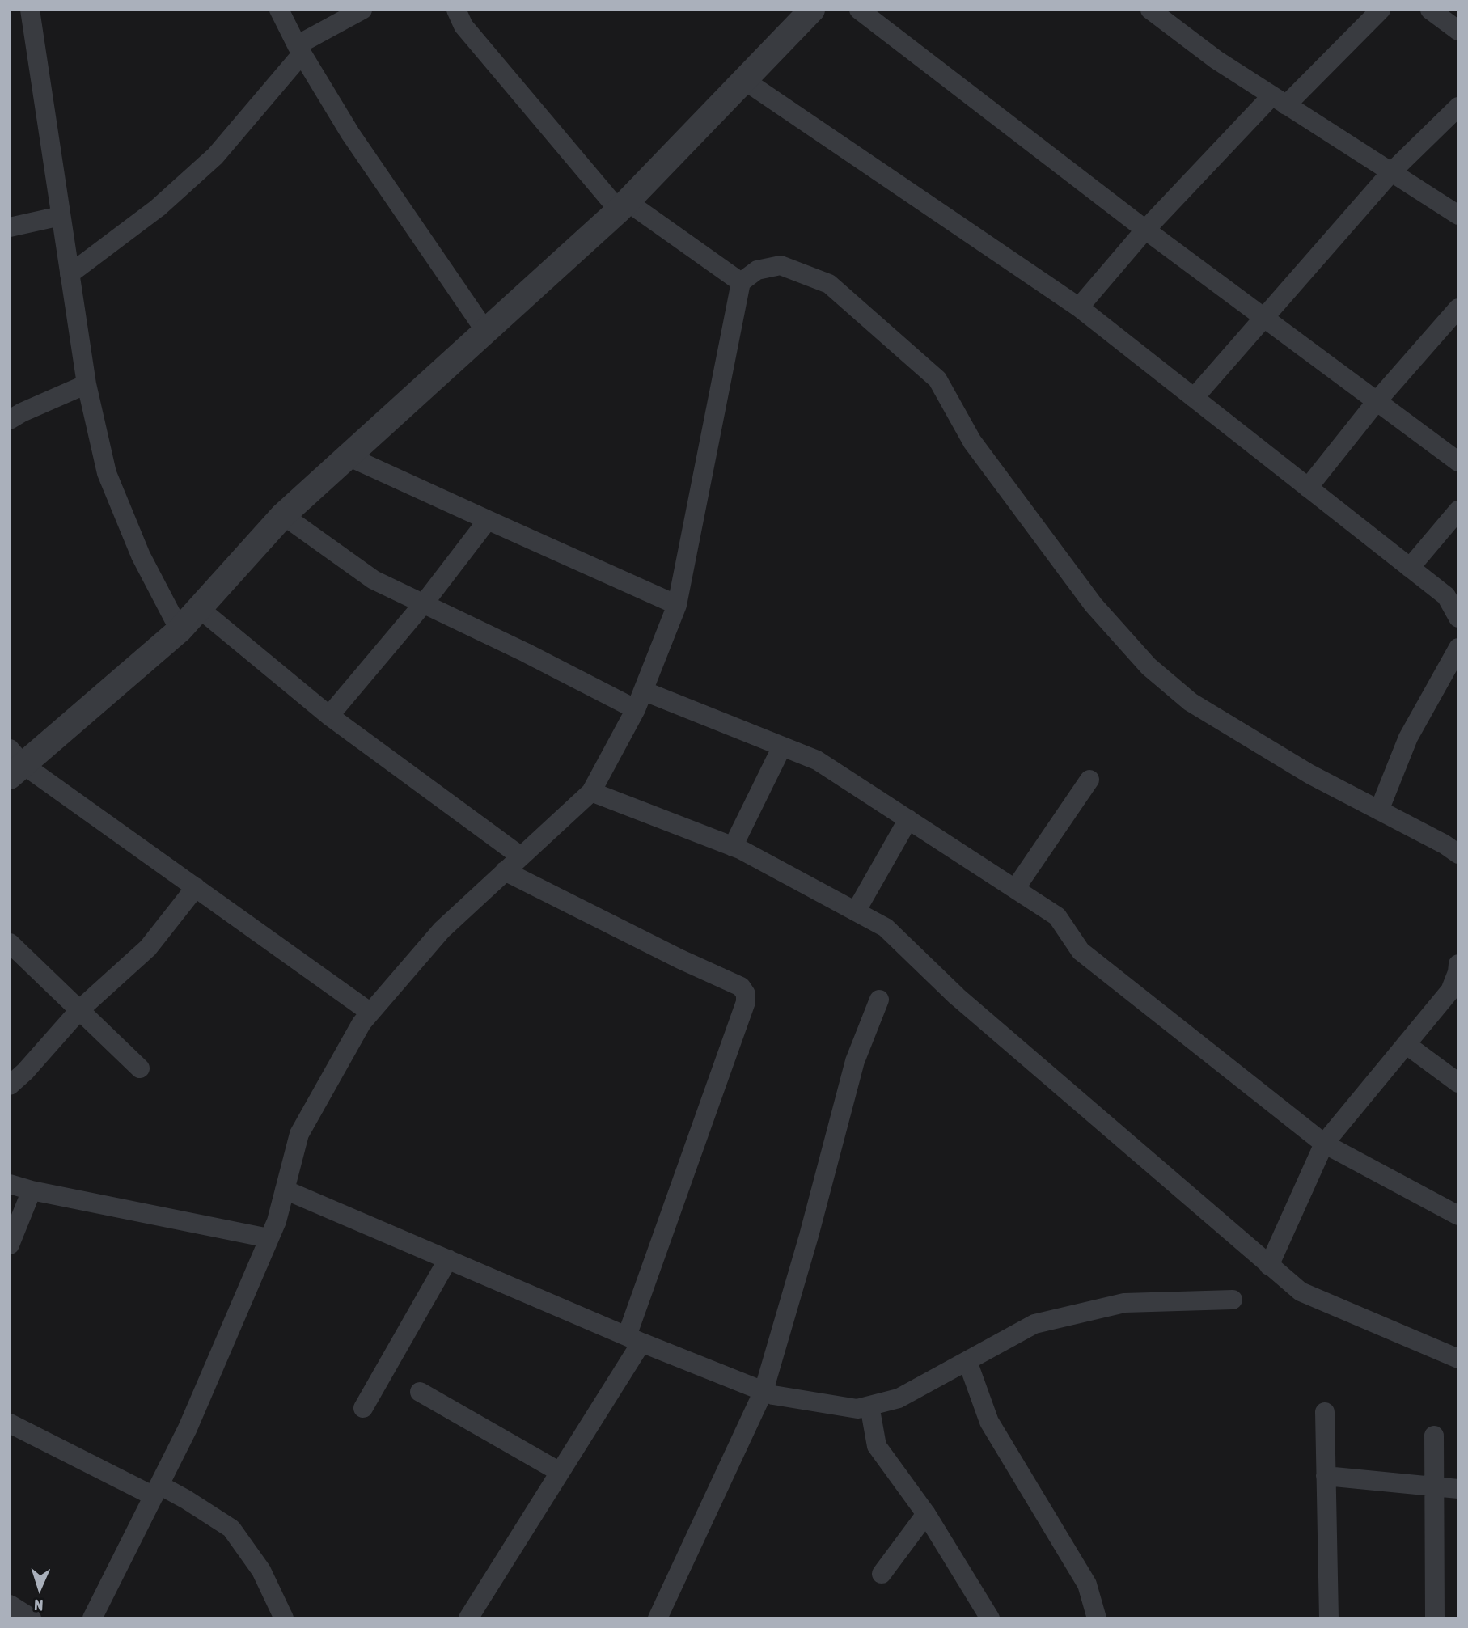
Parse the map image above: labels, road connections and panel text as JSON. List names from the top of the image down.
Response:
{
  "north": "bottom"
}
